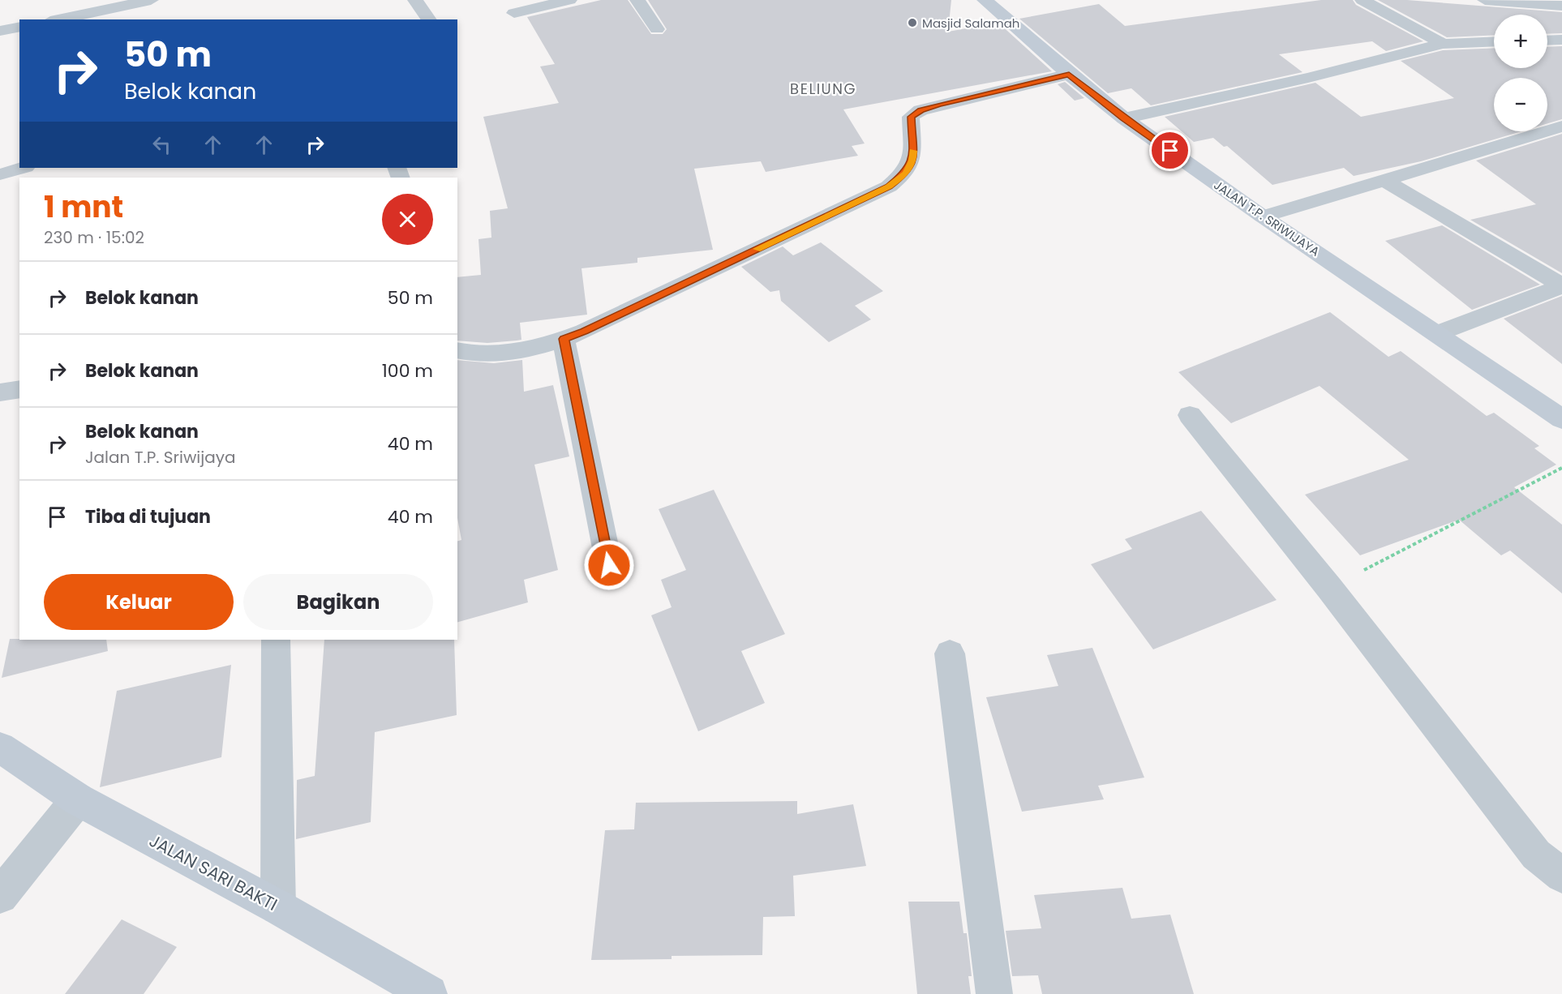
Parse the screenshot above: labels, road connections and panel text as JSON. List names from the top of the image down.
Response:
{
  "streets": {
    "main road": ["JALAN T.P. SRIWIJAYA", "JALAN SARI BAKTI"]
  },
  "districts": ["BELIUNG"],
  "places": ["Masjid Salamah"],
  "page": {
    "map_buttons": ["+", "−"],
    "turn": ["50 m", "Belok kanan"],
    "heading": ["1 mnt", "230 m · 15:02"],
    "list": [
      {
        "name": "Belok kanan",
        "value": "50 m"
      },
      {
        "name": "Belok kanan",
        "value": "100 m"
      },
      {
        "name": "Belok kanan",
        "note": "Jalan T.P. Sriwijaya",
        "value": "40 m"
      },
      {
        "name": "Tiba di tujuan",
        "value": "40 m"
      }
    ],
    "buttons": ["Keluar", "Bagikan"]
  }
}
